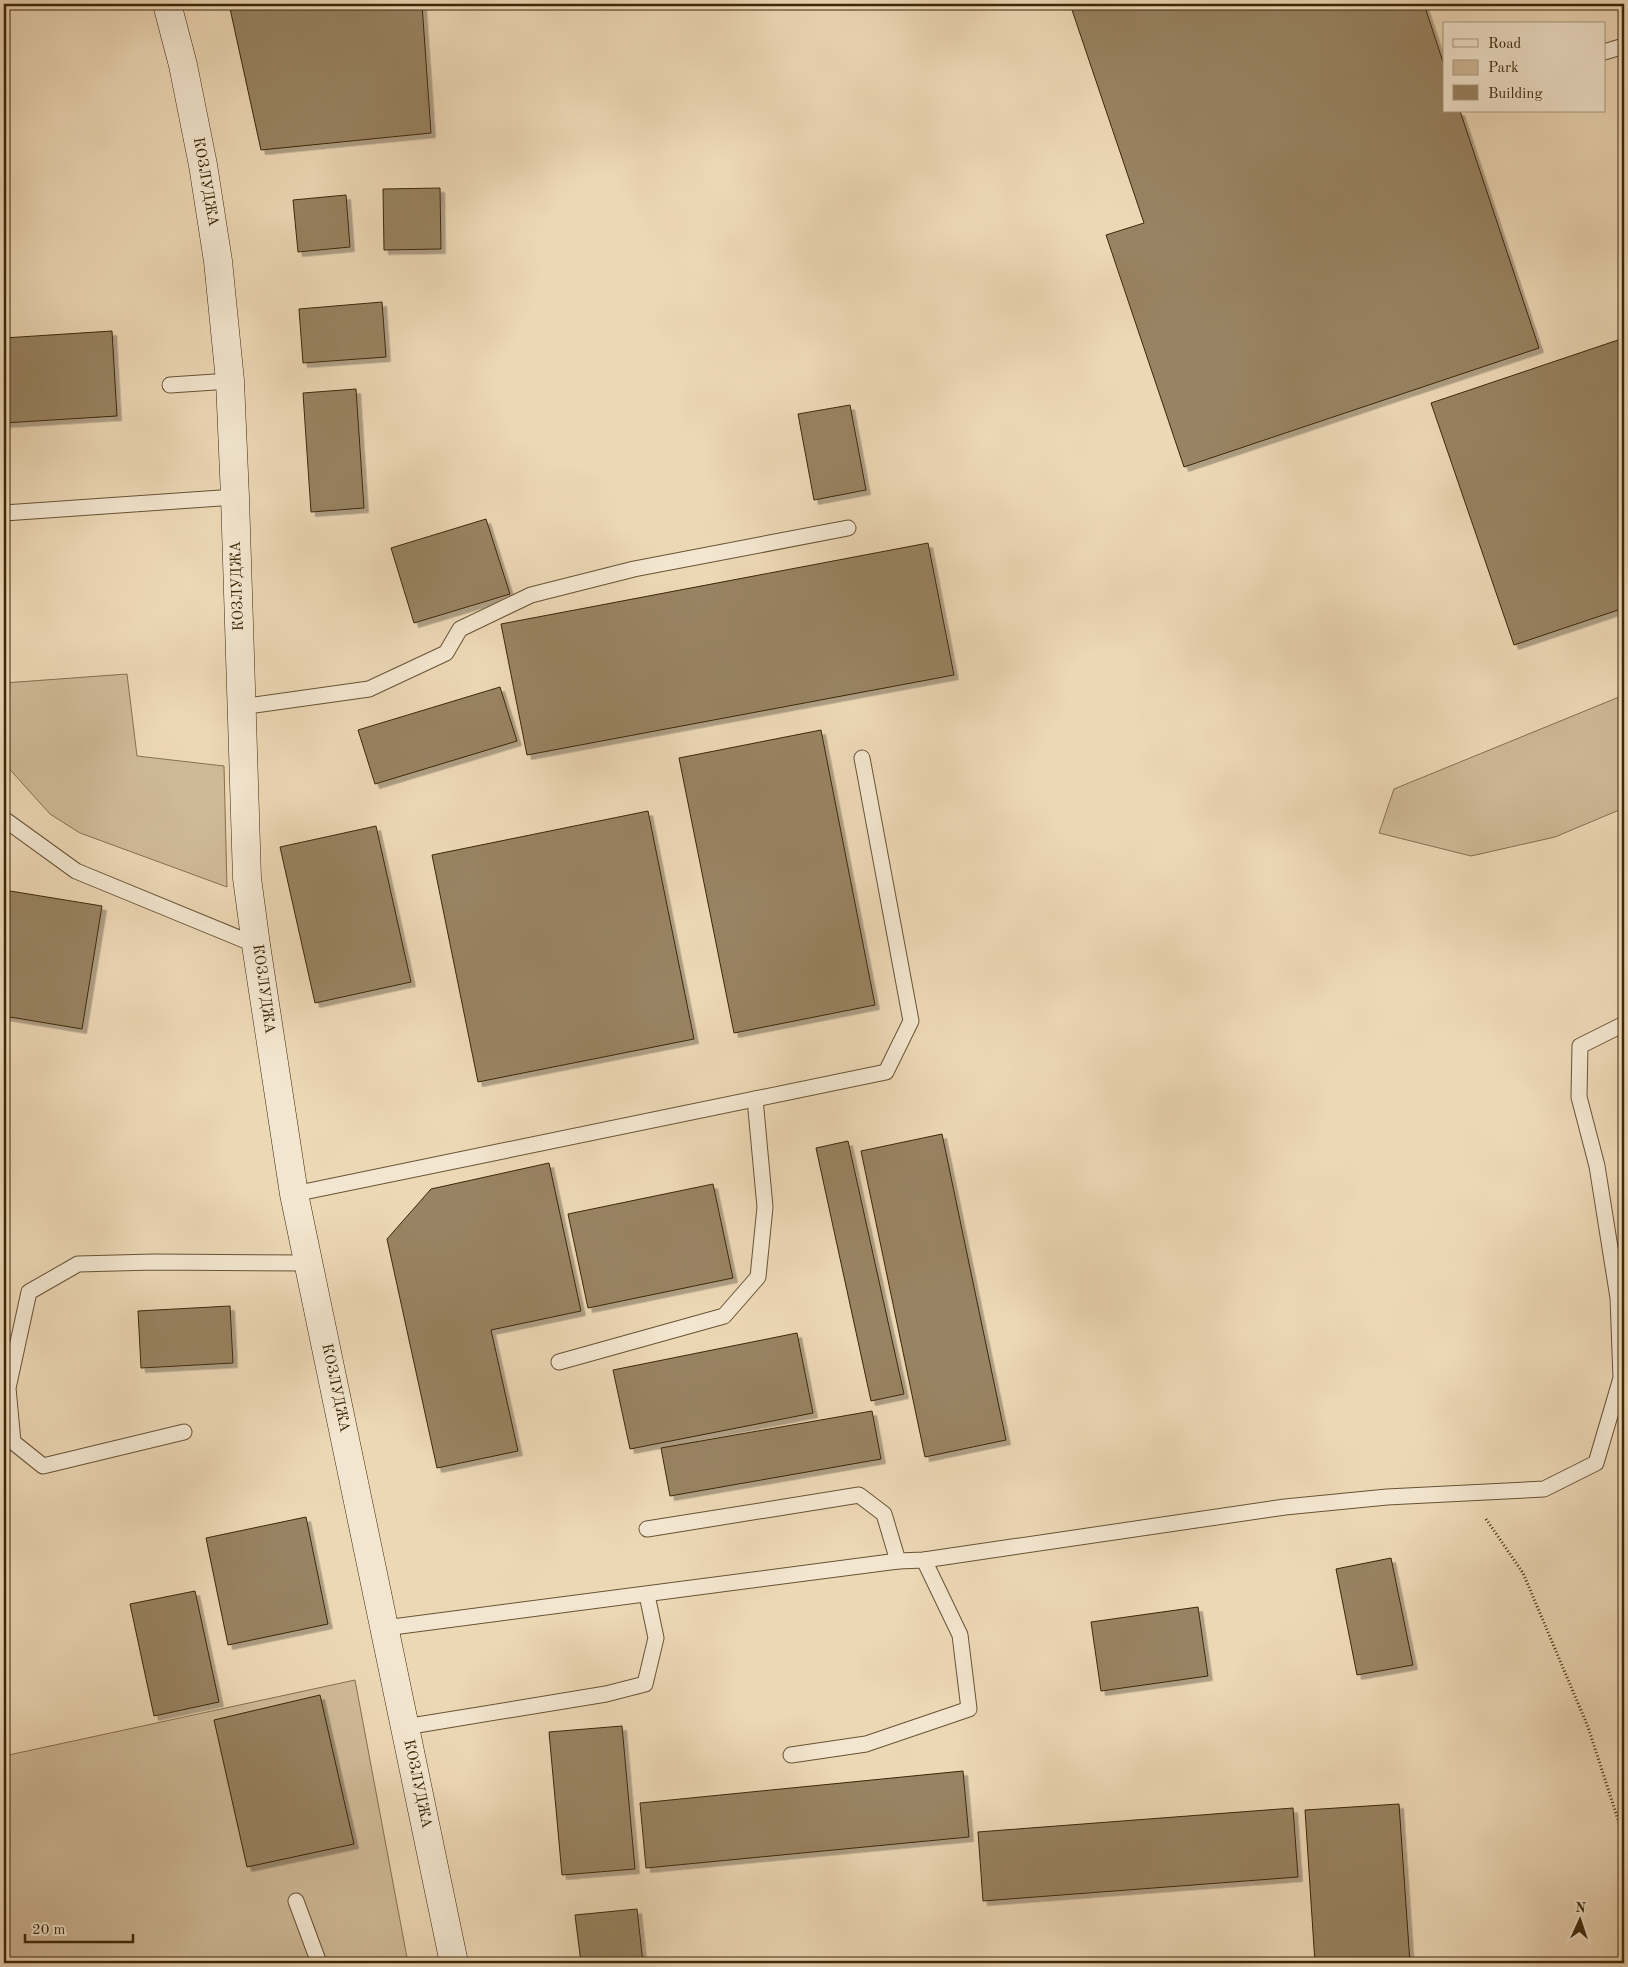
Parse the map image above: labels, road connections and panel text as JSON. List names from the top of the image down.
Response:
{
  "streets": {
    "main road": ["КОЗЛУДЖА"]
  },
  "legend": ["Road", "Park", "Building"],
  "scale_bar": "20 m",
  "north": "top"
}
